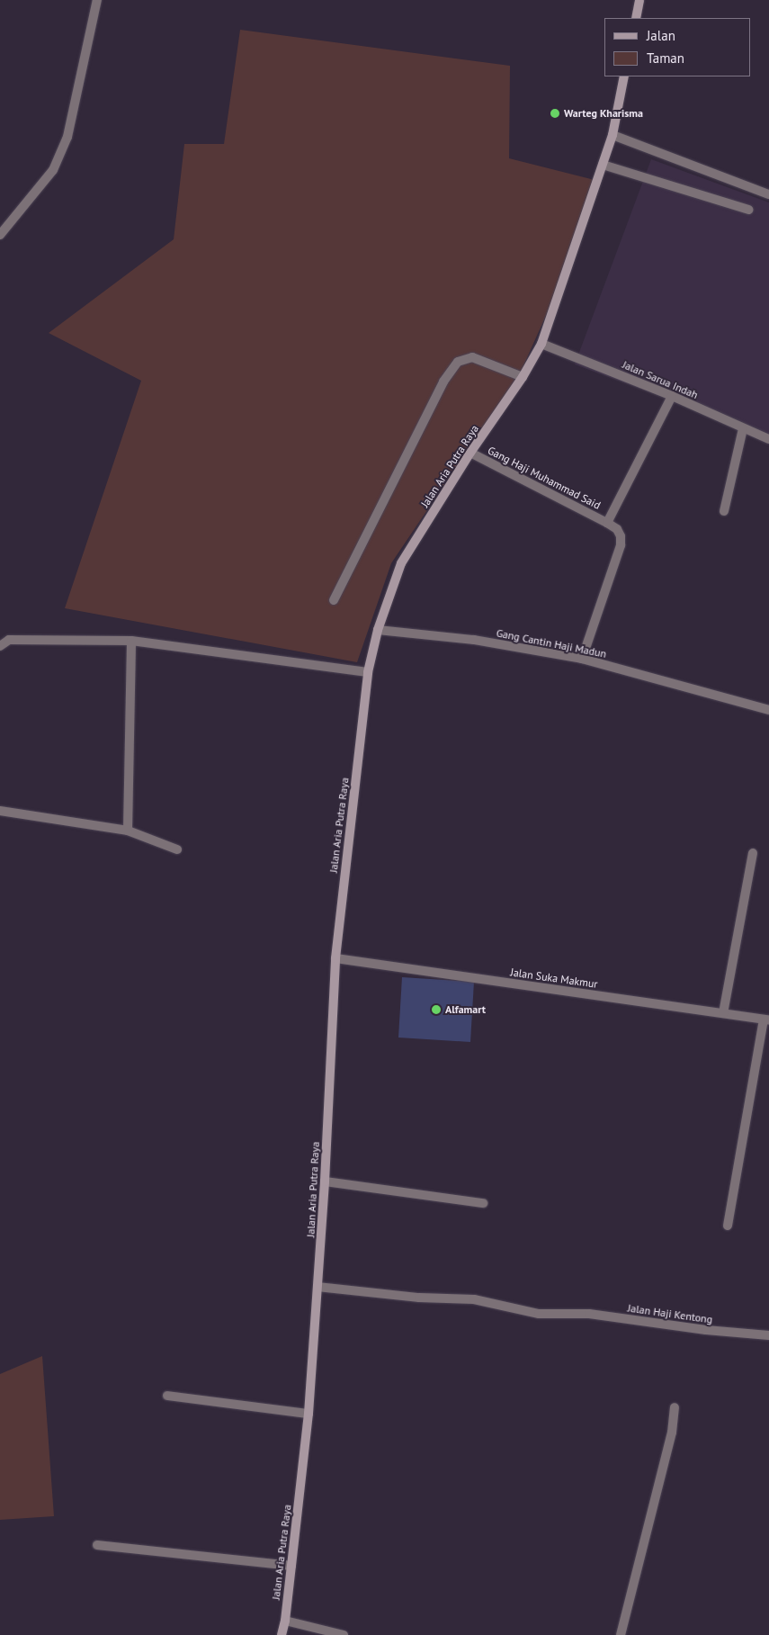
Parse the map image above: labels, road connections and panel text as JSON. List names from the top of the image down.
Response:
{
  "streets": {
    "main road": ["Jalan Aria Putra Raya"],
    "street": [
      "Jalan Sarua Indah",
      "Gang Haji Muhammad Said",
      "Gang Cantin Haji Madun",
      "Jalan Suka Makmur",
      "Jalan Haji Kentong"
    ]
  },
  "crossings": [
    ["Jalan Sarua Indah", "Jalan Aria Putra Raya"],
    ["Jalan Aria Putra Raya", "Gang Haji Muhammad Said"],
    ["Jalan Aria Putra Raya", "Gang Cantin Haji Madun"],
    ["Jalan Aria Putra Raya", "Jalan Suka Makmur"],
    ["Jalan Aria Putra Raya", "Jalan Haji Kentong"]
  ],
  "places": ["Warteg Kharisma", "Alfamart"],
  "legend": ["Jalan", "Taman"]
}
